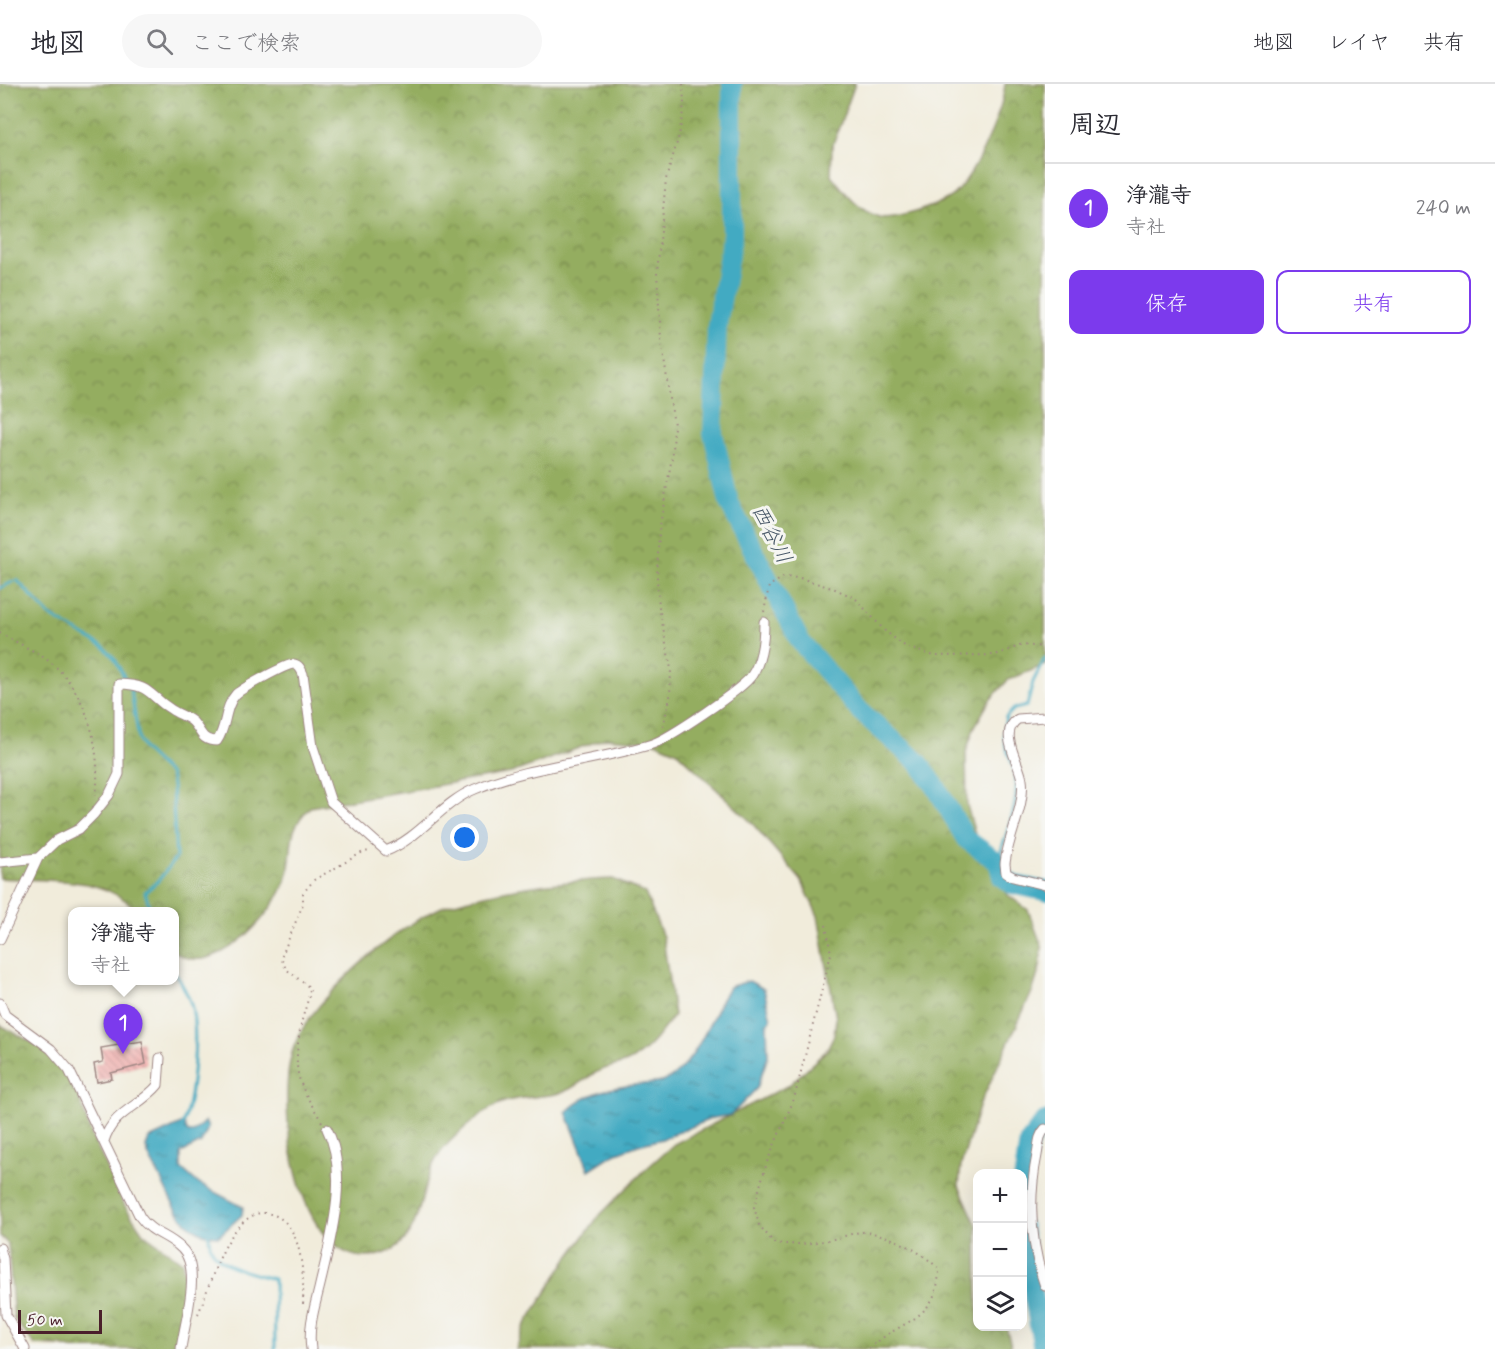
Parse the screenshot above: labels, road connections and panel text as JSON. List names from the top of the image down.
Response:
{
  "water": ["西谷川"],
  "scale_bar": "50 m",
  "page": {
    "header": "地図",
    "search": "ここで検索",
    "nav": ["地図", "レイヤ", "共有"],
    "heading": "周辺",
    "list": [
      {
        "mark": "1",
        "name": "浄瀧寺",
        "note": "寺社",
        "value": "240 m"
      }
    ],
    "buttons": ["保存", "共有"],
    "popup": ["浄瀧寺", "寺社"],
    "pins": "1",
    "map_buttons": ["+", "−"],
    "scale": "50 m"
  }
}
